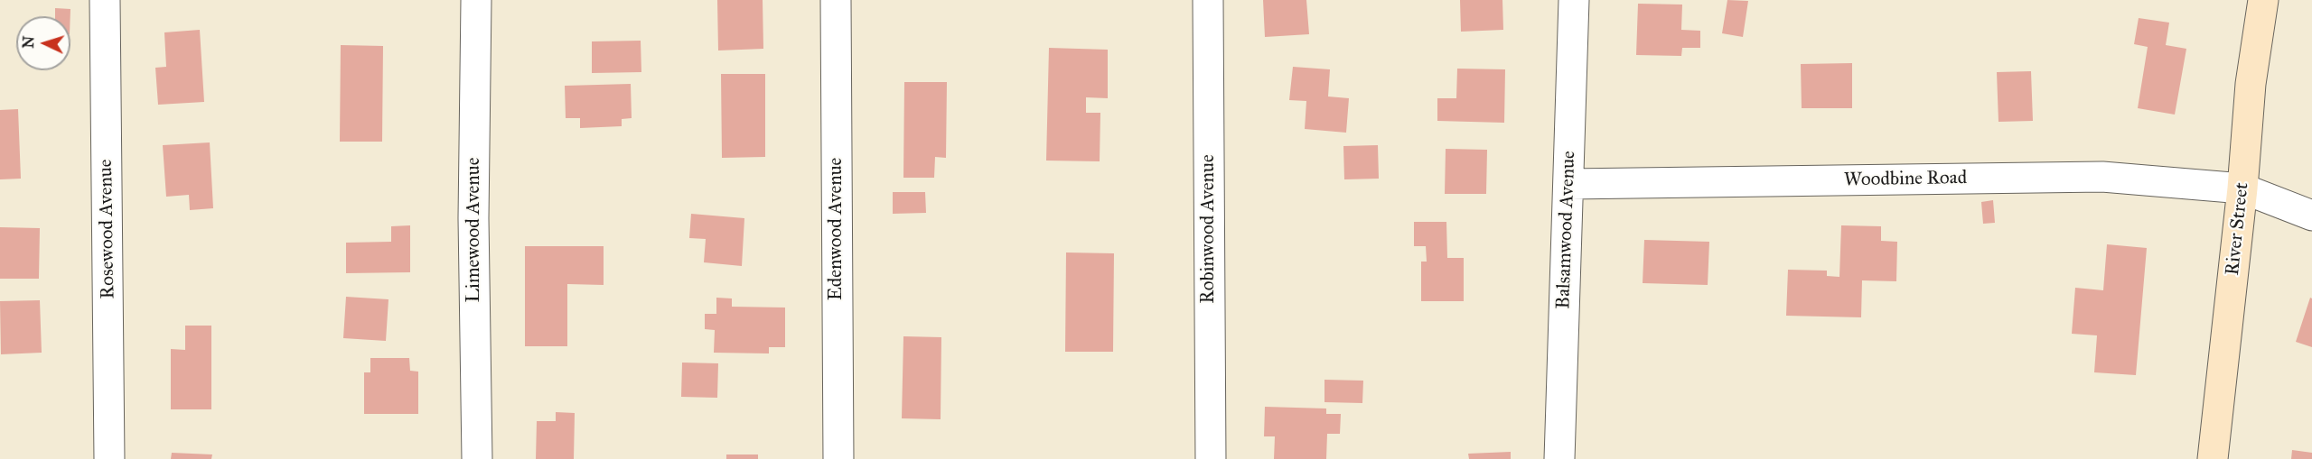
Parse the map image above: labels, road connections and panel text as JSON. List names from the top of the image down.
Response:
{
  "streets": {
    "main road": ["River Street"],
    "street": [
      "Woodbine Road",
      "Rosewood Avenue",
      "Edenwood Avenue",
      "Robinwood Avenue",
      "Limewood Avenue",
      "Balsamwood Avenue"
    ]
  },
  "crossings": [
    ["Woodbine Road", "River Street"],
    ["Woodbine Road", "Balsamwood Avenue"]
  ],
  "north": "left"
}
